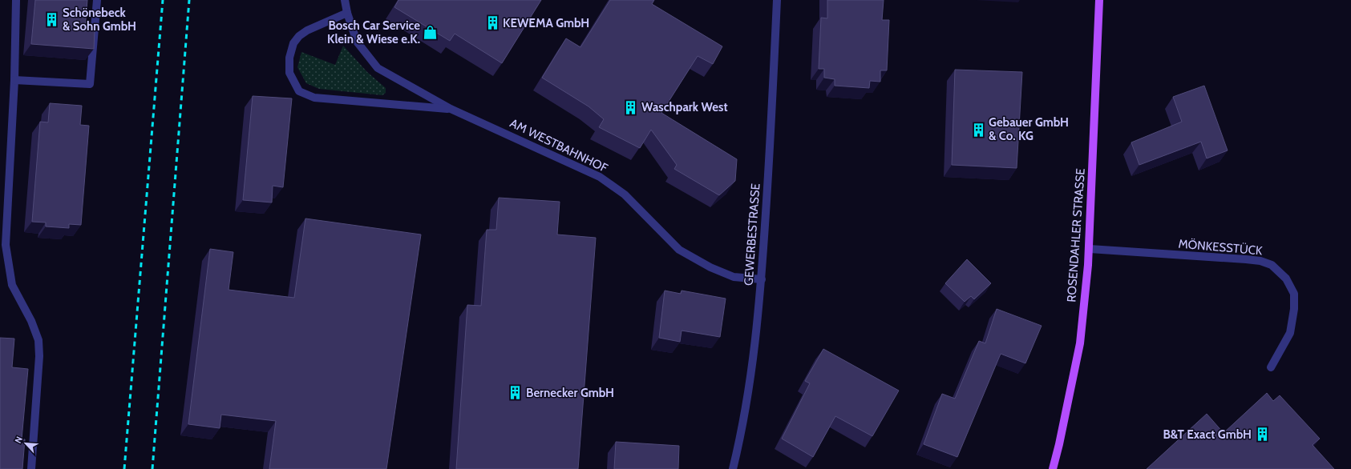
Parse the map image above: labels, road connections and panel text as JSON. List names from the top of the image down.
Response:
{
  "streets": {
    "main road": ["ROSENDAHLER STRASSE"],
    "street": ["AM WESTBAHNHOF", "GEWERBESTRASSE", "MÖNKESSTÜCK"]
  },
  "crossings": [
    ["AM WESTBAHNHOF", "GEWERBESTRASSE"],
    ["ROSENDAHLER STRASSE", "MÖNKESSTÜCK"]
  ],
  "places": {
    "building": [
      "Schönebeck & Sohn GmbH",
      "KEWEMA GmbH",
      "Waschpark West",
      "Gebauer GmbH & Co. KG",
      "Bernecker GmbH",
      "B&T Exact GmbH"
    ],
    "shop": ["Bosch Car Service Klein & Wiese e.K."]
  },
  "north": "top left"
}
